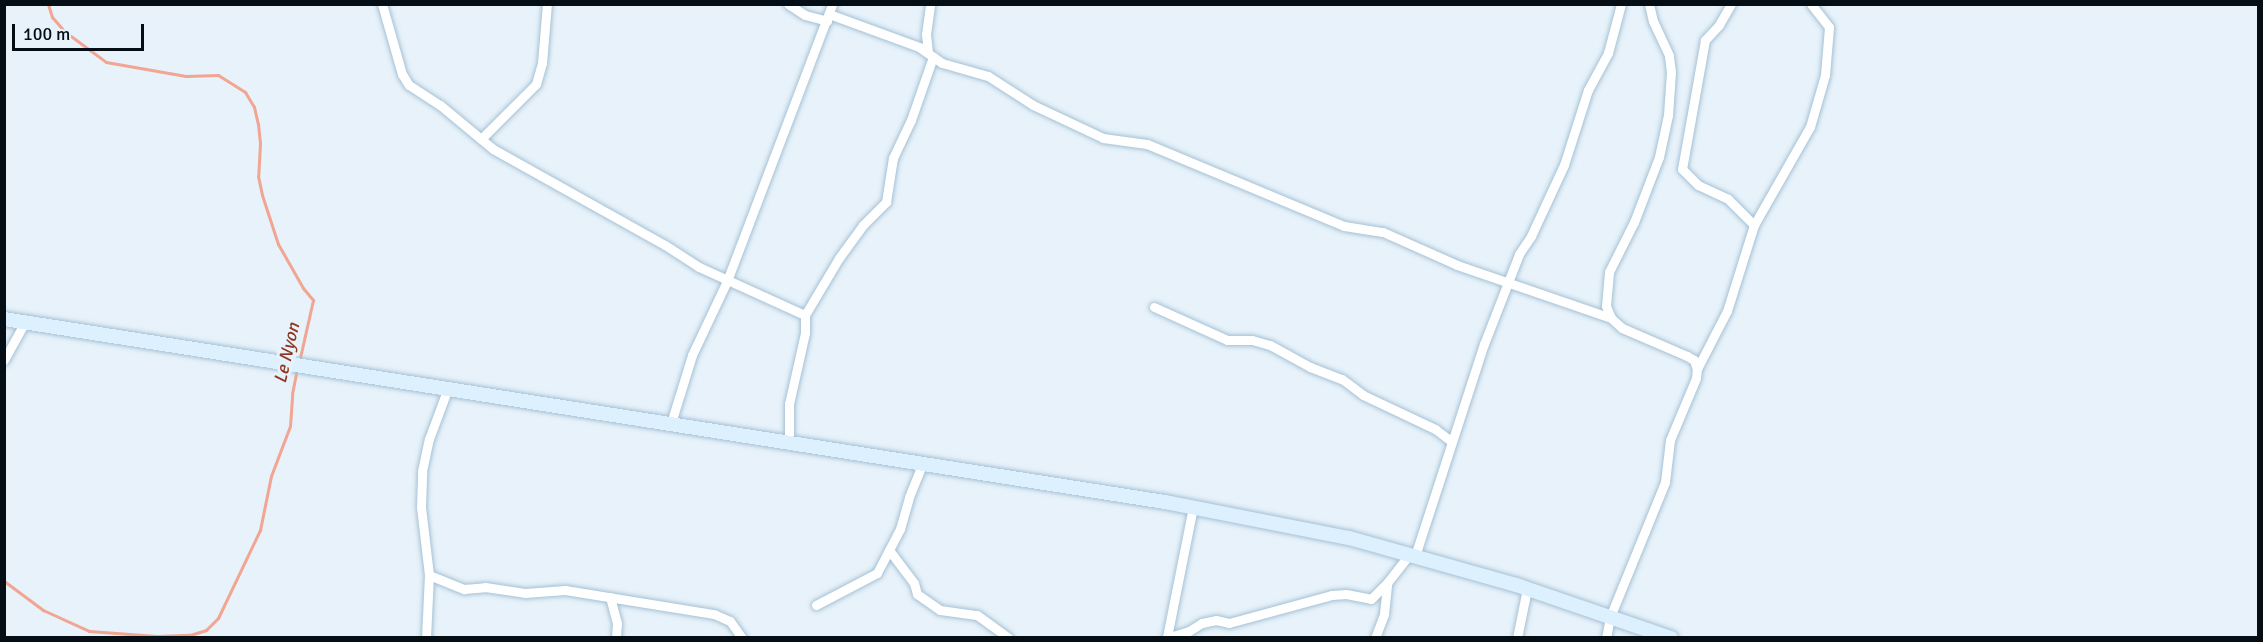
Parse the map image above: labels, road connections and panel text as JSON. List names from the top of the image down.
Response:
{
  "water": ["Le Nyon"],
  "scale_bar": "100 m"
}
